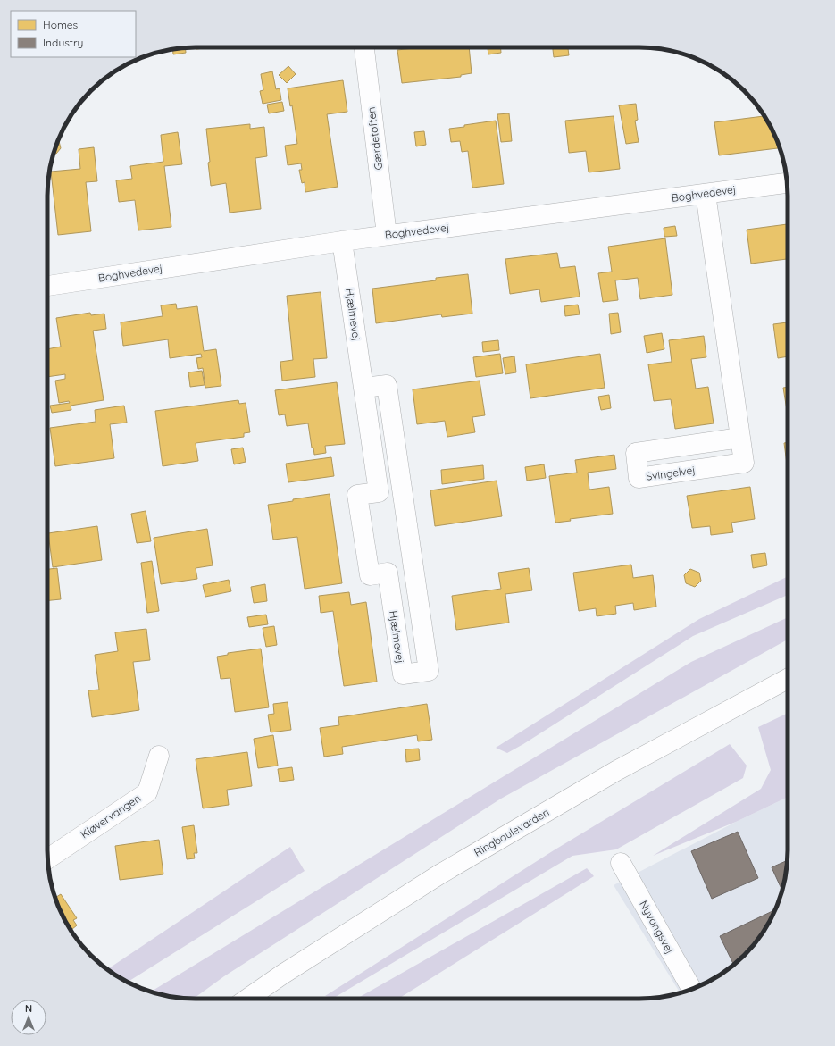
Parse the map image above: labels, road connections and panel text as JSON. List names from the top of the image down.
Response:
{
  "streets": {
    "street": [
      "Gærdetoften",
      "Boghvedevej",
      "Hjælmevej",
      "Svingelvej",
      "Kløvervangen",
      "Ringboulevarden",
      "Nyvangsvej"
    ]
  },
  "crossings": [
    ["Gærdetoften", "Boghvedevej"],
    ["Boghvedevej", "Hjælmevej"],
    ["Boghvedevej", "Svingelvej"]
  ],
  "legend": ["Homes", "Industry"],
  "north": "top"
}
